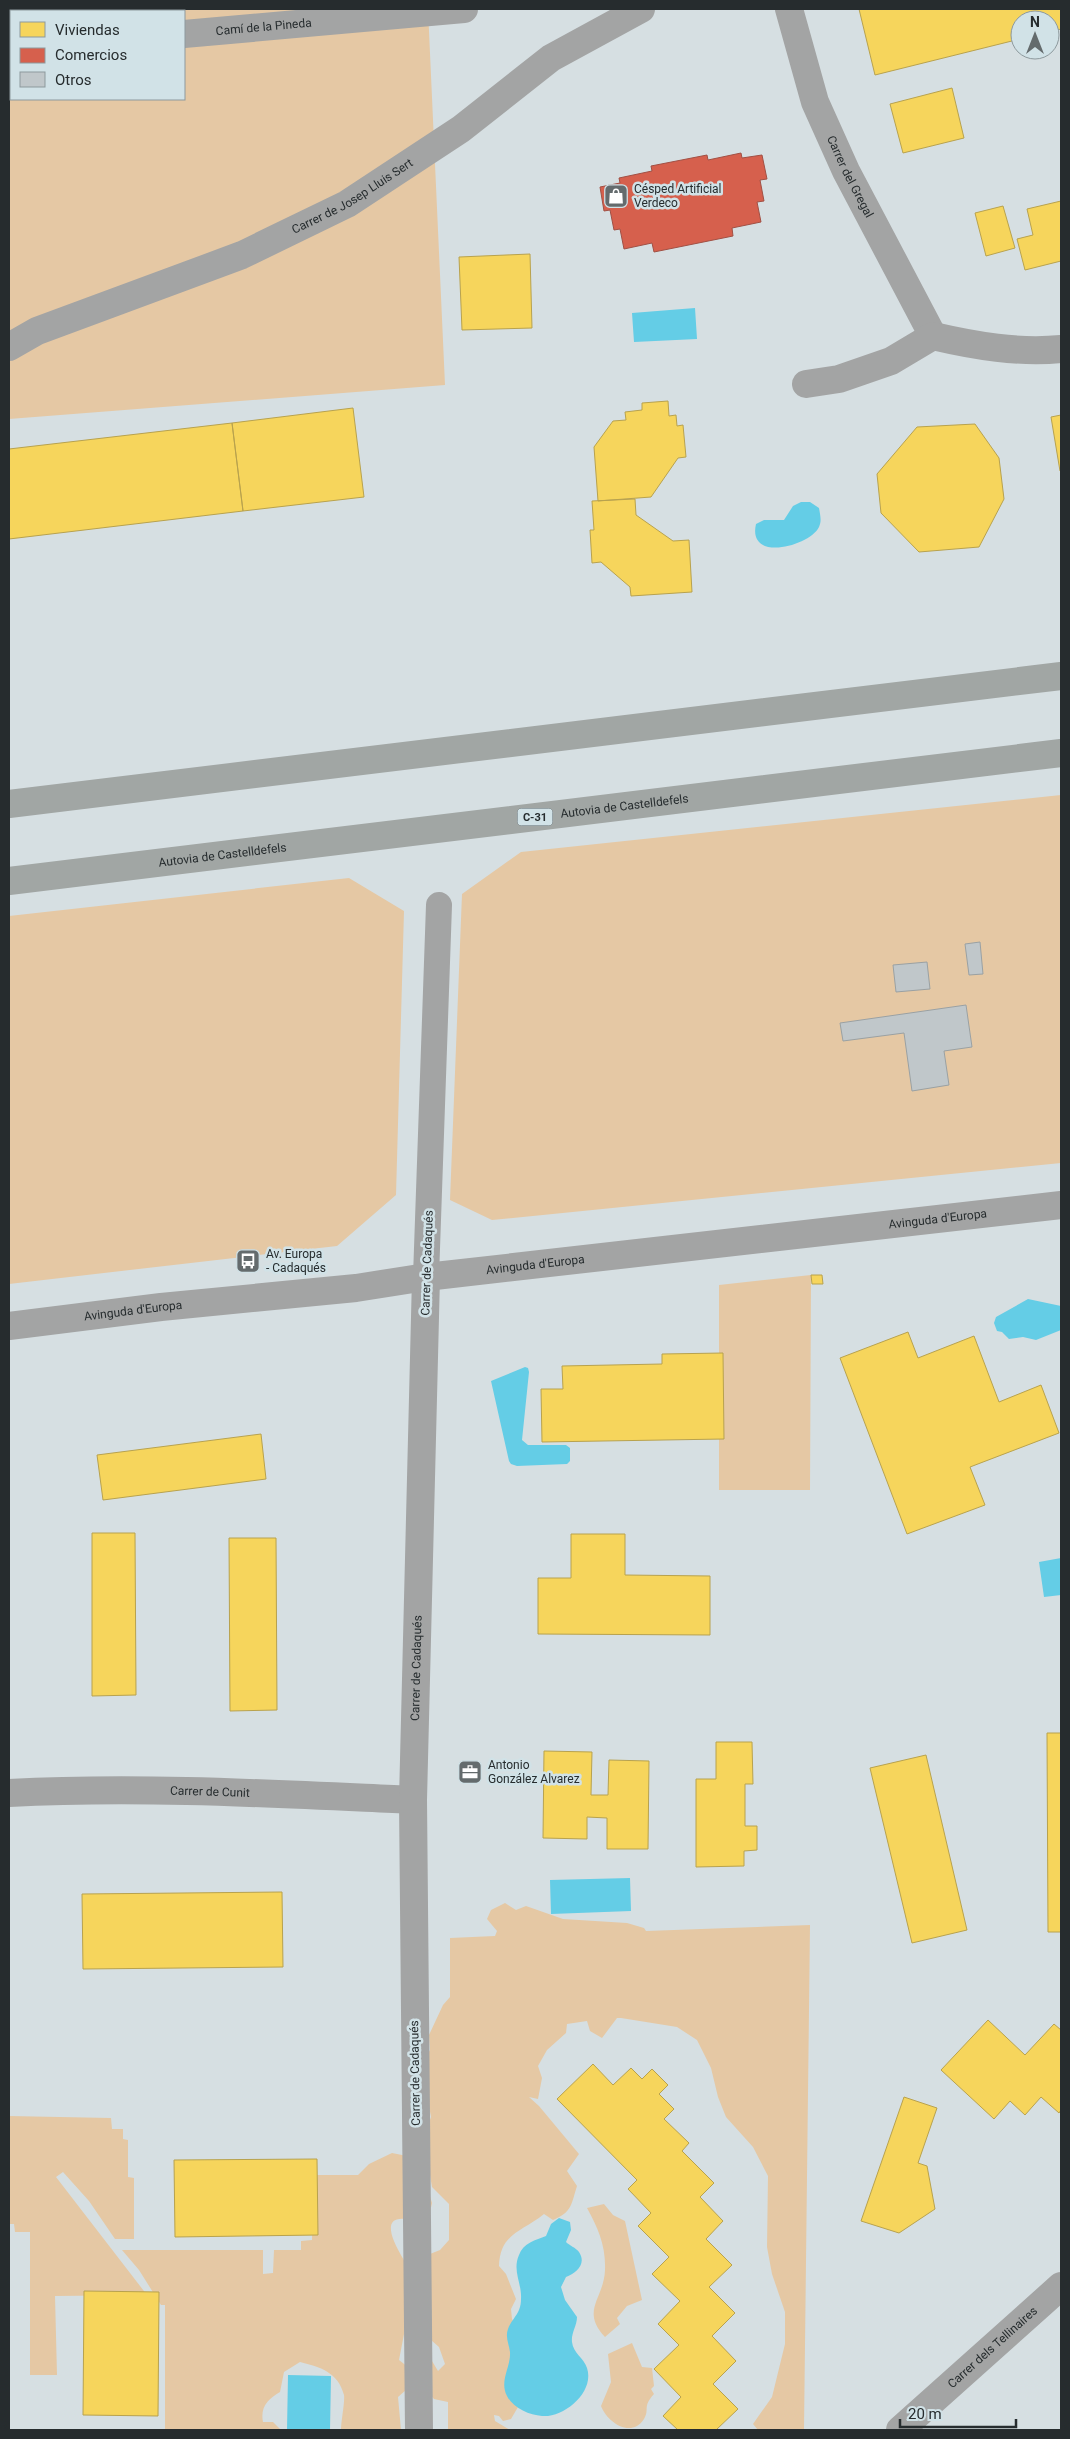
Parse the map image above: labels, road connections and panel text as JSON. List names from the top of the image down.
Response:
{
  "streets": {
    "highway": ["Autovia de Castelldefels", "C-31"],
    "street": [
      "Camí de la Pineda",
      "Carrer del Gregal",
      "Carrer de Josep Lluis Sert",
      "Avinguda d'Europa",
      "Carrer de Cadaqués",
      "Carrer de Cunit",
      "Carrer dels Tellinaires"
    ]
  },
  "crossings": [
    ["Avinguda d'Europa", "Carrer de Cadaqués"],
    ["Carrer de Cadaqués", "Carrer de Cunit"]
  ],
  "places": {
    "shop": ["Césped Artificial Verdeco"],
    "bus stop": ["Av. Europa - Cadaqués"],
    "office": ["Antonio González Alvarez"]
  },
  "legend": ["Viviendas", "Comercios", "Otros"],
  "scale_bar": "20 m",
  "north": "top"
}
